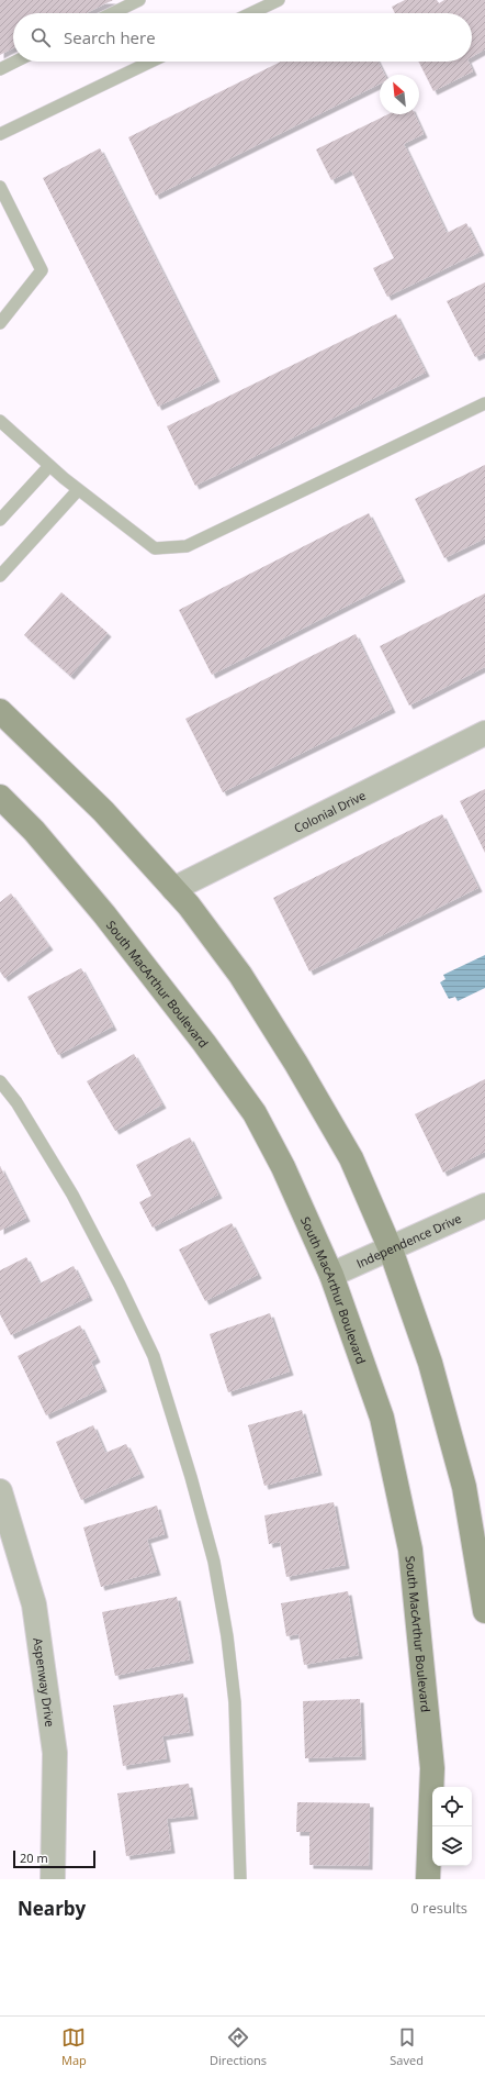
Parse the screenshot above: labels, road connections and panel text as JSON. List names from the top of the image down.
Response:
{
  "streets": {
    "main road": ["South MacArthur Boulevard"],
    "street": ["Colonial Drive", "Independence Drive", "Aspenway Drive"]
  },
  "crossings": [
    ["South MacArthur Boulevard", "Independence Drive"]
  ],
  "scale_bar": "20 m",
  "north": "top left",
  "page": {
    "search": "Search here",
    "scale": "20 m",
    "heading": ["Nearby", "0 results"],
    "nav": ["Map", "Directions", "Saved"]
  }
}
